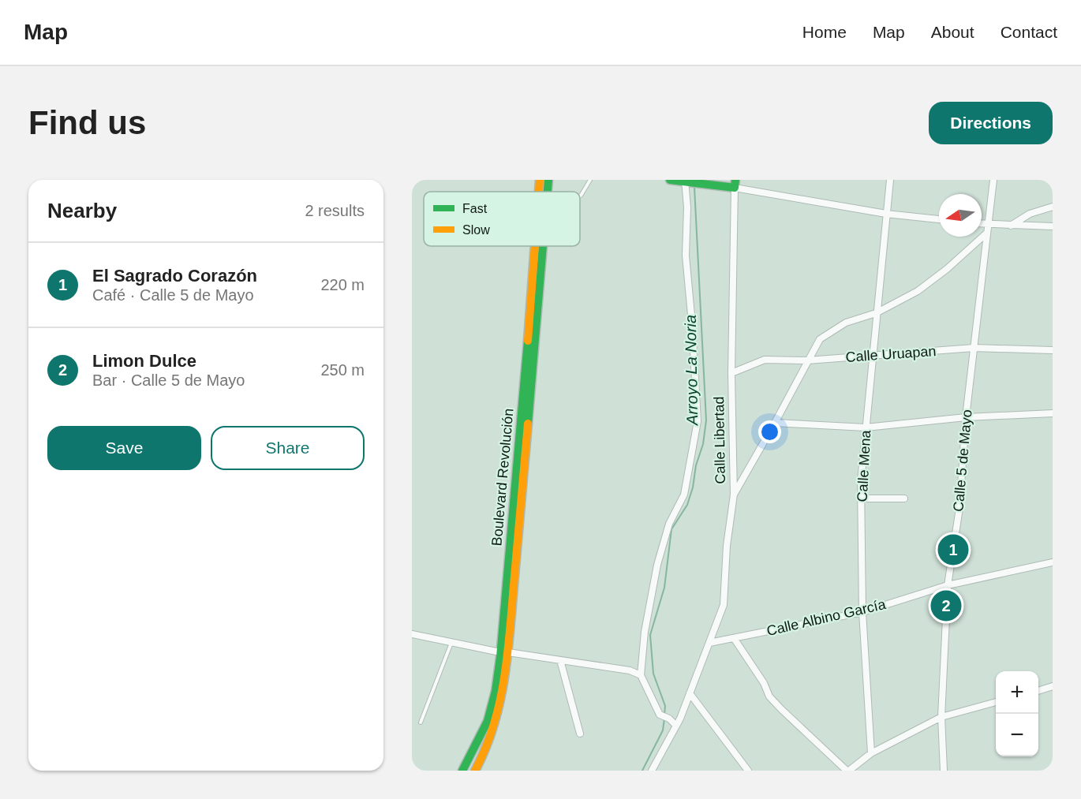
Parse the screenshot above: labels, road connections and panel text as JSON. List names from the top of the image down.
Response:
{
  "streets": {
    "main road": ["Boulevard Revolución"],
    "street": [
      "Calle Uruapan",
      "Calle Libertad",
      "Calle 5 de Mayo",
      "Calle Mena",
      "Calle Albino García"
    ]
  },
  "crossings": [
    ["Calle Uruapan", "Calle Libertad"],
    ["Calle Uruapan", "Calle 5 de Mayo"],
    ["Calle Uruapan", "Calle Mena"],
    ["Calle Libertad", "Calle Albino García"],
    ["Calle 5 de Mayo", "Calle Albino García"],
    ["Calle Mena", "Calle Albino García"]
  ],
  "water": ["Arroyo La Noria"],
  "legend": ["Fast", "Slow"],
  "north": "left",
  "page": {
    "header": "Map",
    "nav": [
      "Home",
      "Map",
      "About",
      "Contact"
    ],
    "buttons": [
      "Directions",
      ["Save", "Share"]
    ],
    "title": "Find us",
    "heading": ["Nearby", "2 results"],
    "list": [
      {
        "mark": "1",
        "name": "El Sagrado Corazón",
        "note": "Café · Calle 5 de Mayo",
        "value": "220 m"
      },
      {
        "mark": "2",
        "name": "Limon Dulce",
        "note": "Bar · Calle 5 de Mayo",
        "value": "250 m"
      }
    ],
    "pins": ["1", "2"],
    "map_buttons": ["+", "−"]
  }
}
